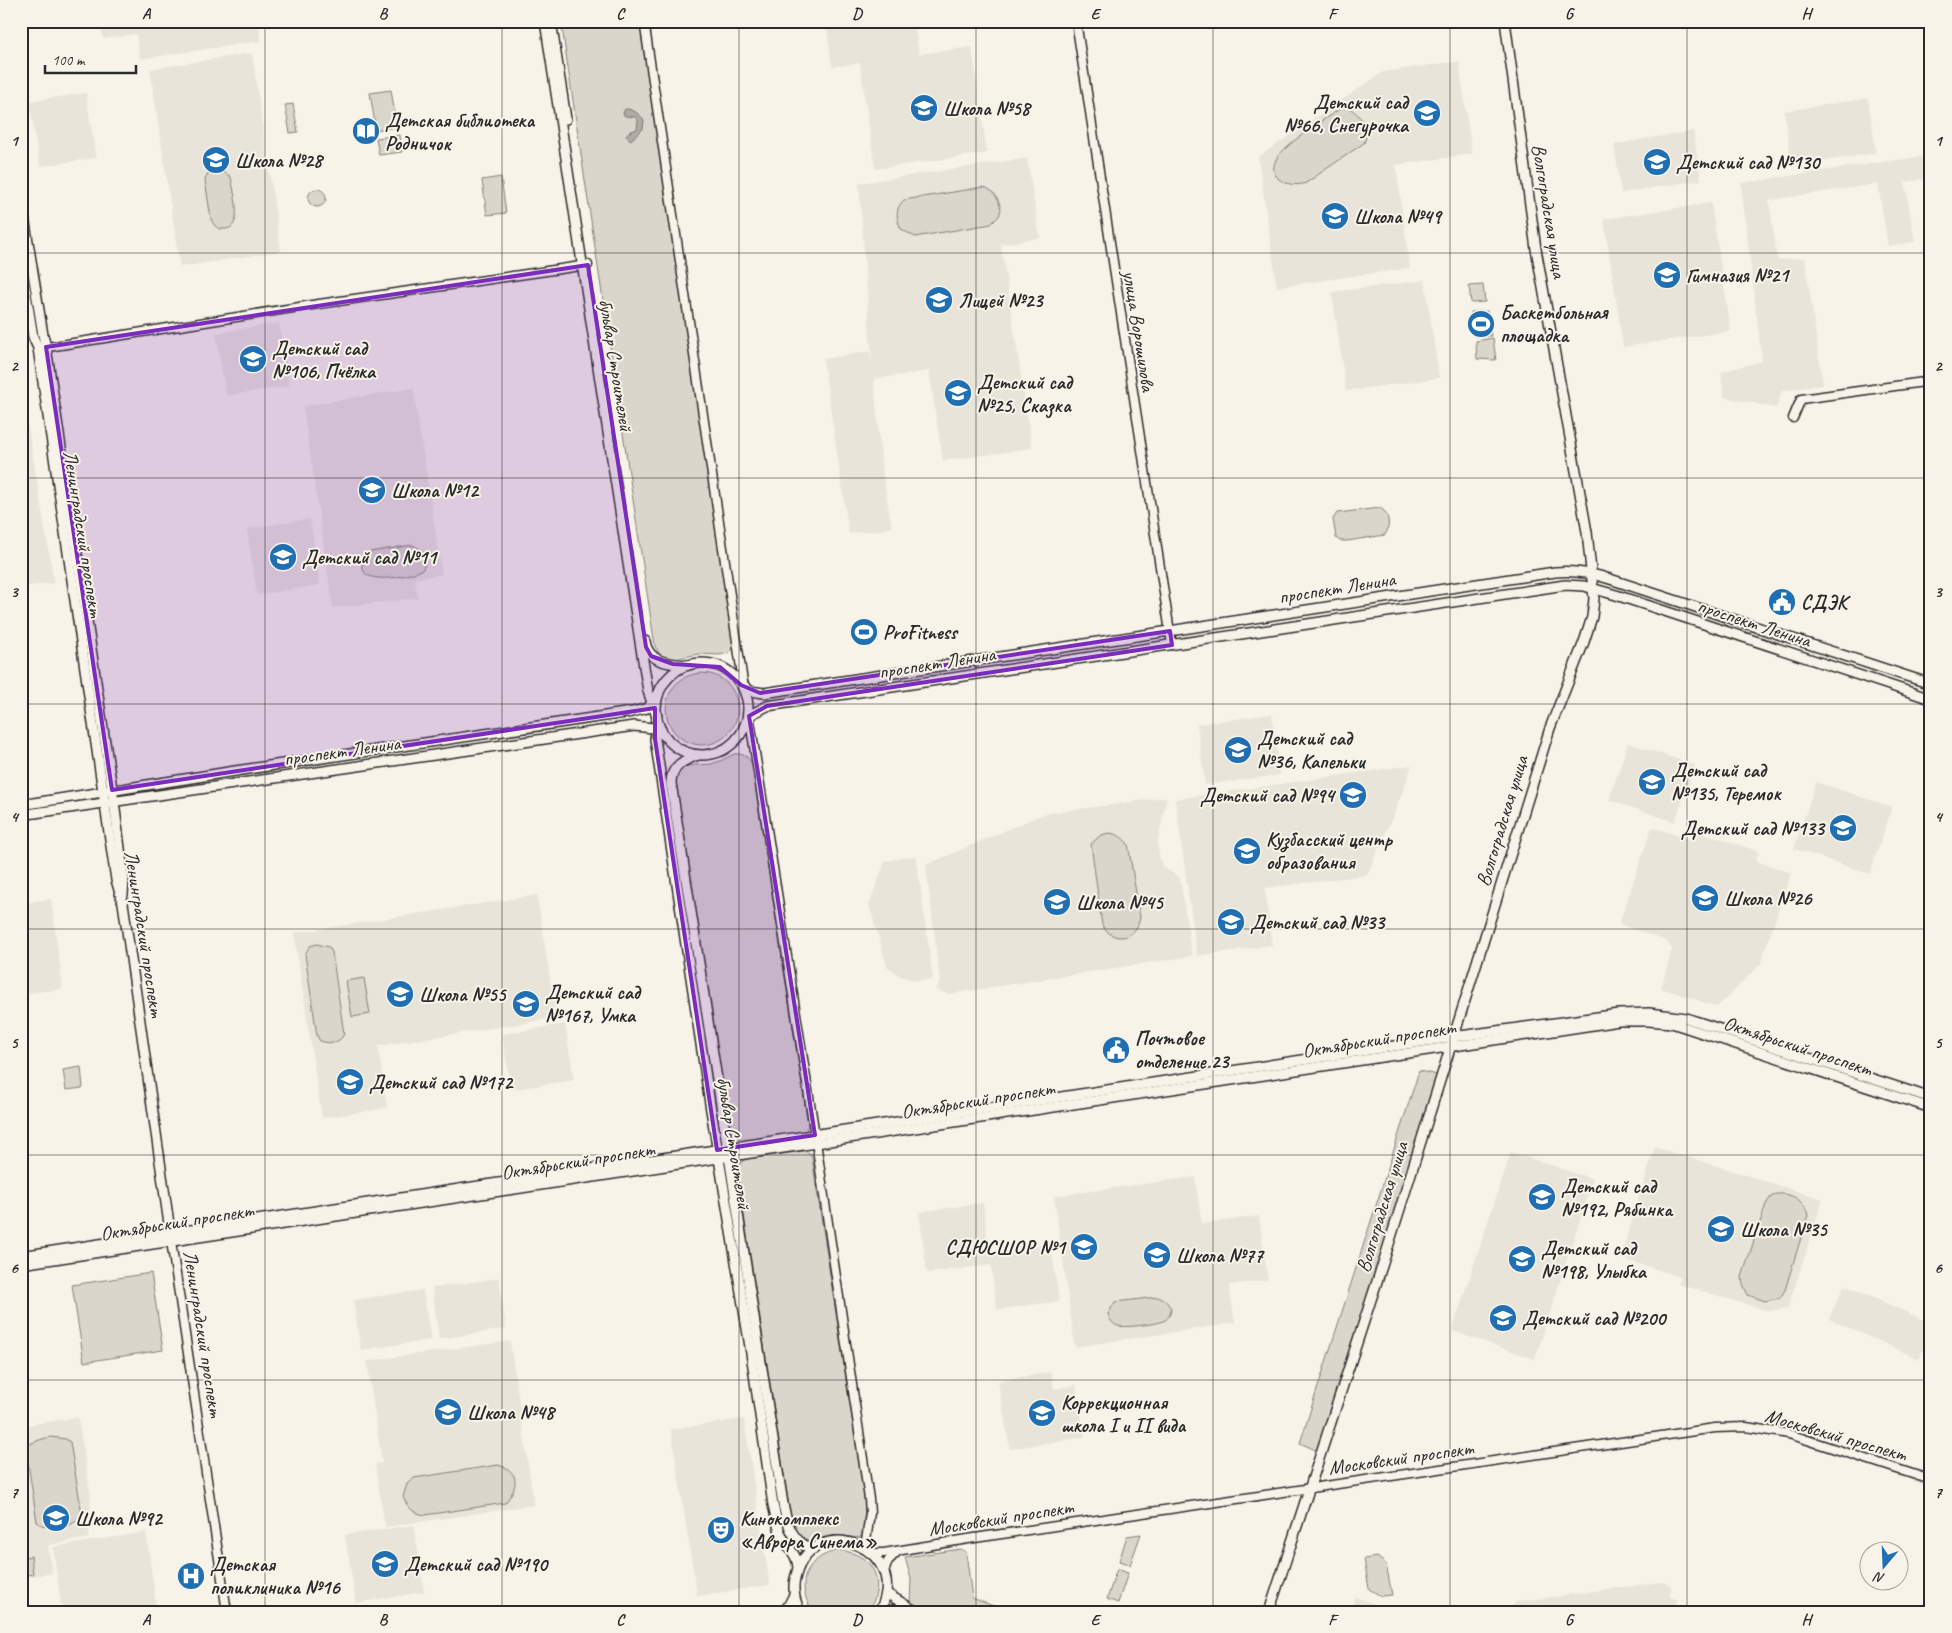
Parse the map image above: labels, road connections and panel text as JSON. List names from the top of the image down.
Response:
{
  "streets": {
    "main road": [
      "Волгоградская улица",
      "бульвар Строителей",
      "Ленинградский проспект",
      "проспект Ленина",
      "Октябрьский проспект"
    ],
    "street": ["улица Ворошилова", "Московский проспект"]
  },
  "crossings": [
    ["Волгоградская улица", "проспект Ленина"],
    ["Волгоградская улица", "Октябрьский проспект"],
    ["Волгоградская улица", "Московский проспект"],
    ["улица Ворошилова", "проспект Ленина"],
    ["бульвар Строителей", "проспект Ленина"],
    ["бульвар Строителей", "Октябрьский проспект"],
    ["Ленинградский проспект", "проспект Ленина"],
    ["Ленинградский проспект", "Октябрьский проспект"]
  ],
  "places": {
    "school or university": [
      "Школа №58",
      "Детский сад №66, Снегурочка",
      "Школа №28",
      "Детский сад №130",
      "Школа №49",
      "Гимназия №21",
      "Лицей №23",
      "Детский сад №106, Пчёлка",
      "Детский сад №25, Сказка",
      "Школа №12",
      "Детский сад №11",
      "Детский сад №36, Капельки",
      "Детский сад №135, Теремок",
      "Детский сад №94",
      "Детский сад №133",
      "Кузбасский центр образования",
      "Школа №26",
      "Школа №45",
      "Детский сад №33",
      "Школа №55",
      "Детский сад №167, Умка",
      "Детский сад №172",
      "Детский сад №192, Рябинка",
      "Школа №35",
      "СДЮСШОР №1",
      "Школа №77",
      "Детский сад №198, Улыбка",
      "Детский сад №200",
      "Школа №48",
      "Коррекционная школа I и II вида",
      "Школа №92",
      "Детский сад №190"
    ],
    "library": ["Детская библиотека Родничок"],
    "sports": ["Баскетбольная площадка", "ProFitness"],
    "public building": ["СДЭК", "Почтовое отделение 23"],
    "theatre": ["Кинокомплекс «Аврора Синема»"],
    "hospital": ["Детская поликлиника №16"]
  },
  "scale_bar": "100 m",
  "north": "bottom",
  "grid": {
    "columns": [
      "A",
      "B",
      "C",
      "D",
      "E",
      "F",
      "G",
      "H"
    ],
    "rows": [
      "1",
      "2",
      "3",
      "4",
      "5",
      "6",
      "7"
    ]
  }
}
